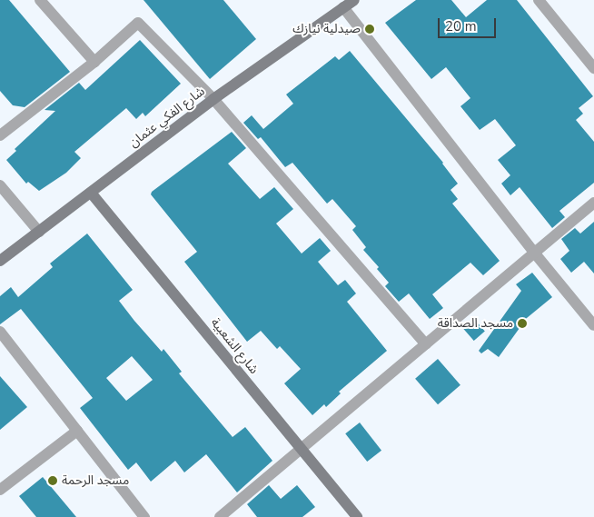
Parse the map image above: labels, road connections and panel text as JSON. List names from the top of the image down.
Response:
{
  "streets": {
    "street": ["شارع الفكي عثمان", "شارع الشعبية"]
  },
  "crossings": [
    ["شارع الفكي عثمان", "شارع الشعبية"]
  ],
  "places": ["صيدلية نيازك", "مسجد الصداقة", "مسجد الرحمة"],
  "scale_bar": "20 m"
}
